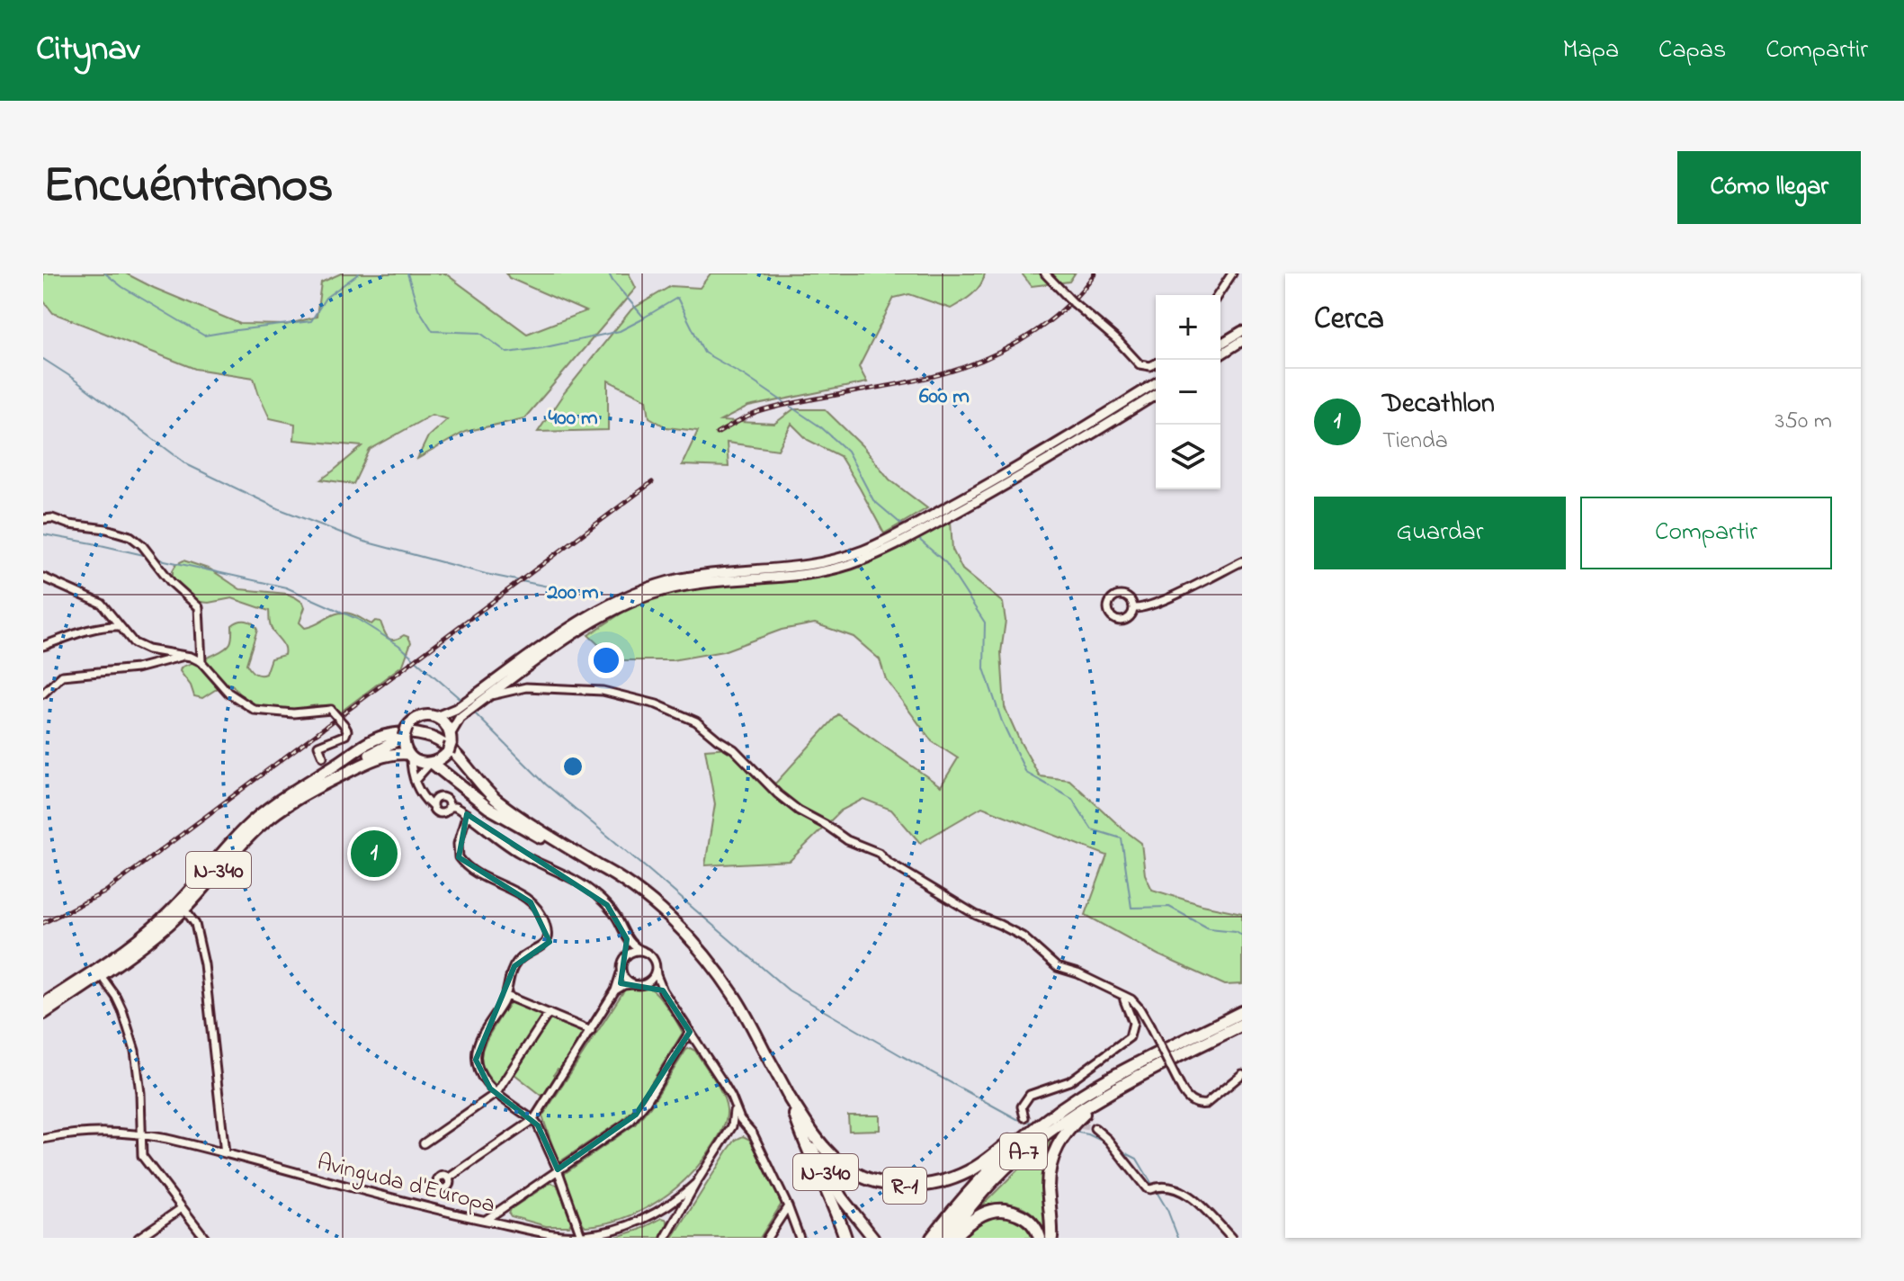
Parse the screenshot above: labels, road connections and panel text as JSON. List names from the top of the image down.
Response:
{
  "streets": {
    "highway": ["A-7", "R-1"],
    "main road": ["N-340"],
    "street": ["Avinguda d'Europa"]
  },
  "crossings": [
    ["N-340", "R-1"],
    ["A-7", "R-1"]
  ],
  "page": {
    "header": "Citynav",
    "nav": ["Mapa", "Capas", "Compartir"],
    "title": "Encuéntranos",
    "buttons": [
      "Cómo llegar",
      ["Guardar", "Compartir"]
    ],
    "heading": "Cerca",
    "map_buttons": ["+", "−"],
    "list": [
      {
        "mark": "1",
        "name": "Decathlon",
        "note": "Tienda",
        "value": "350 m"
      }
    ],
    "pins": "1"
  },
  "rings": ["600 m", "400 m", "200 m"]
}
